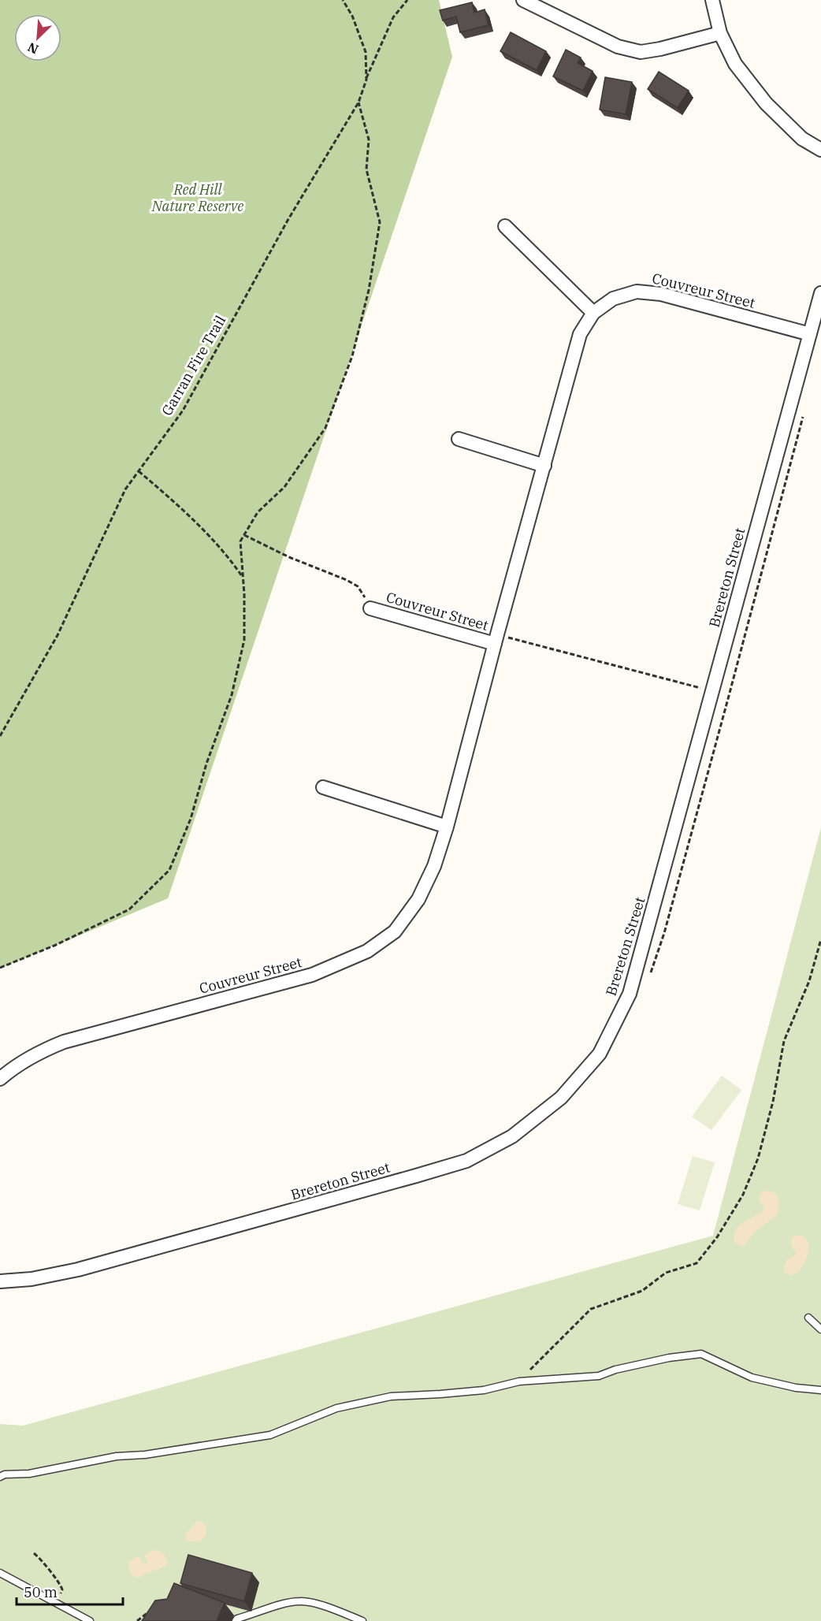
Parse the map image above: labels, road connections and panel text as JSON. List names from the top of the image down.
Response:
{
  "streets": {
    "street": ["Couvreur Street", "Brereton Street"],
    "path": ["Garran Fire Trail"]
  },
  "crossings": [
    ["Couvreur Street", "Brereton Street"]
  ],
  "parks": ["Red Hill Nature Reserve"],
  "scale_bar": "50 m",
  "north": "bottom left"
}
